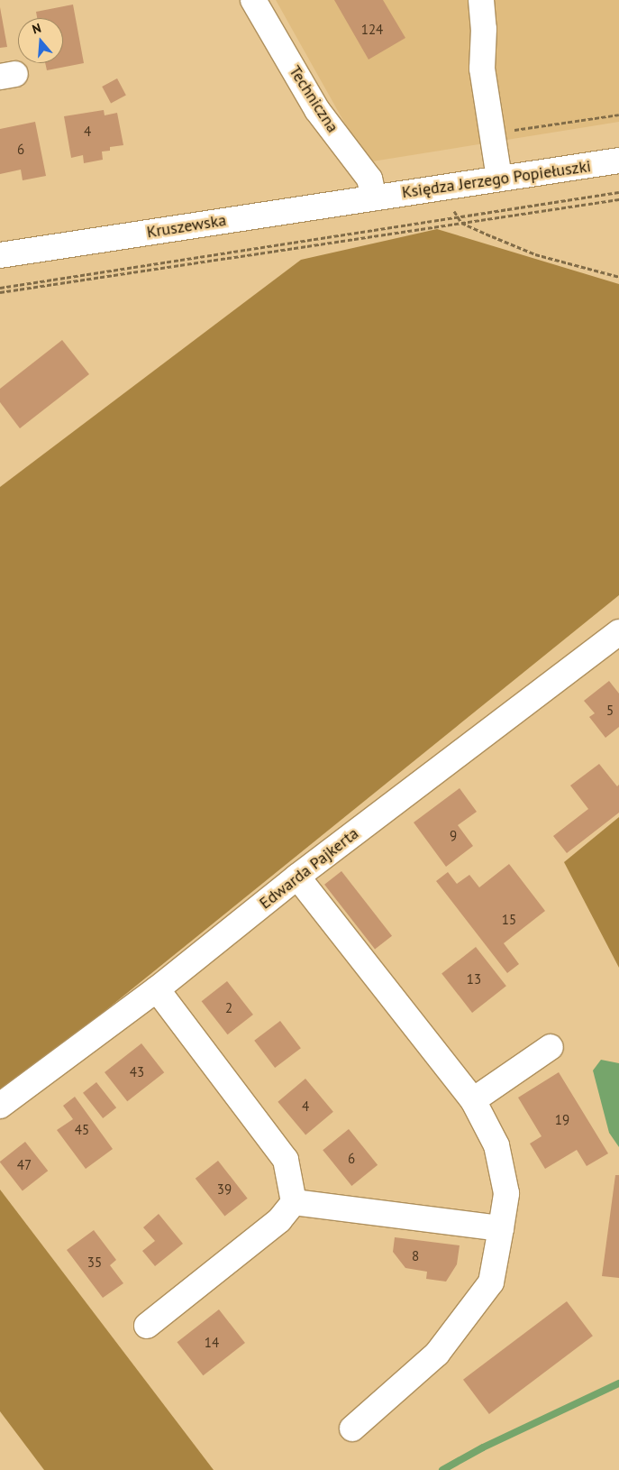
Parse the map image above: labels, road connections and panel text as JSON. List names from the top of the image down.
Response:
{
  "streets": {
    "street": [
      "Techniczna",
      "Księdza Jerzego Popiełuszki",
      "Kruszewska",
      "Edwarda Pajkerta"
    ]
  },
  "crossings": [
    ["Techniczna", "Księdza Jerzego Popiełuszki"],
    ["Techniczna", "Kruszewska"],
    ["Księdza Jerzego Popiełuszki", "Kruszewska"]
  ],
  "house_numbers": [
    "124",
    "4",
    "6",
    "5",
    "9",
    "15",
    "13",
    "2",
    "43",
    "4",
    "19",
    "45",
    "6",
    "47",
    "39",
    "8",
    "35",
    "14"
  ],
  "north": "top"
}
